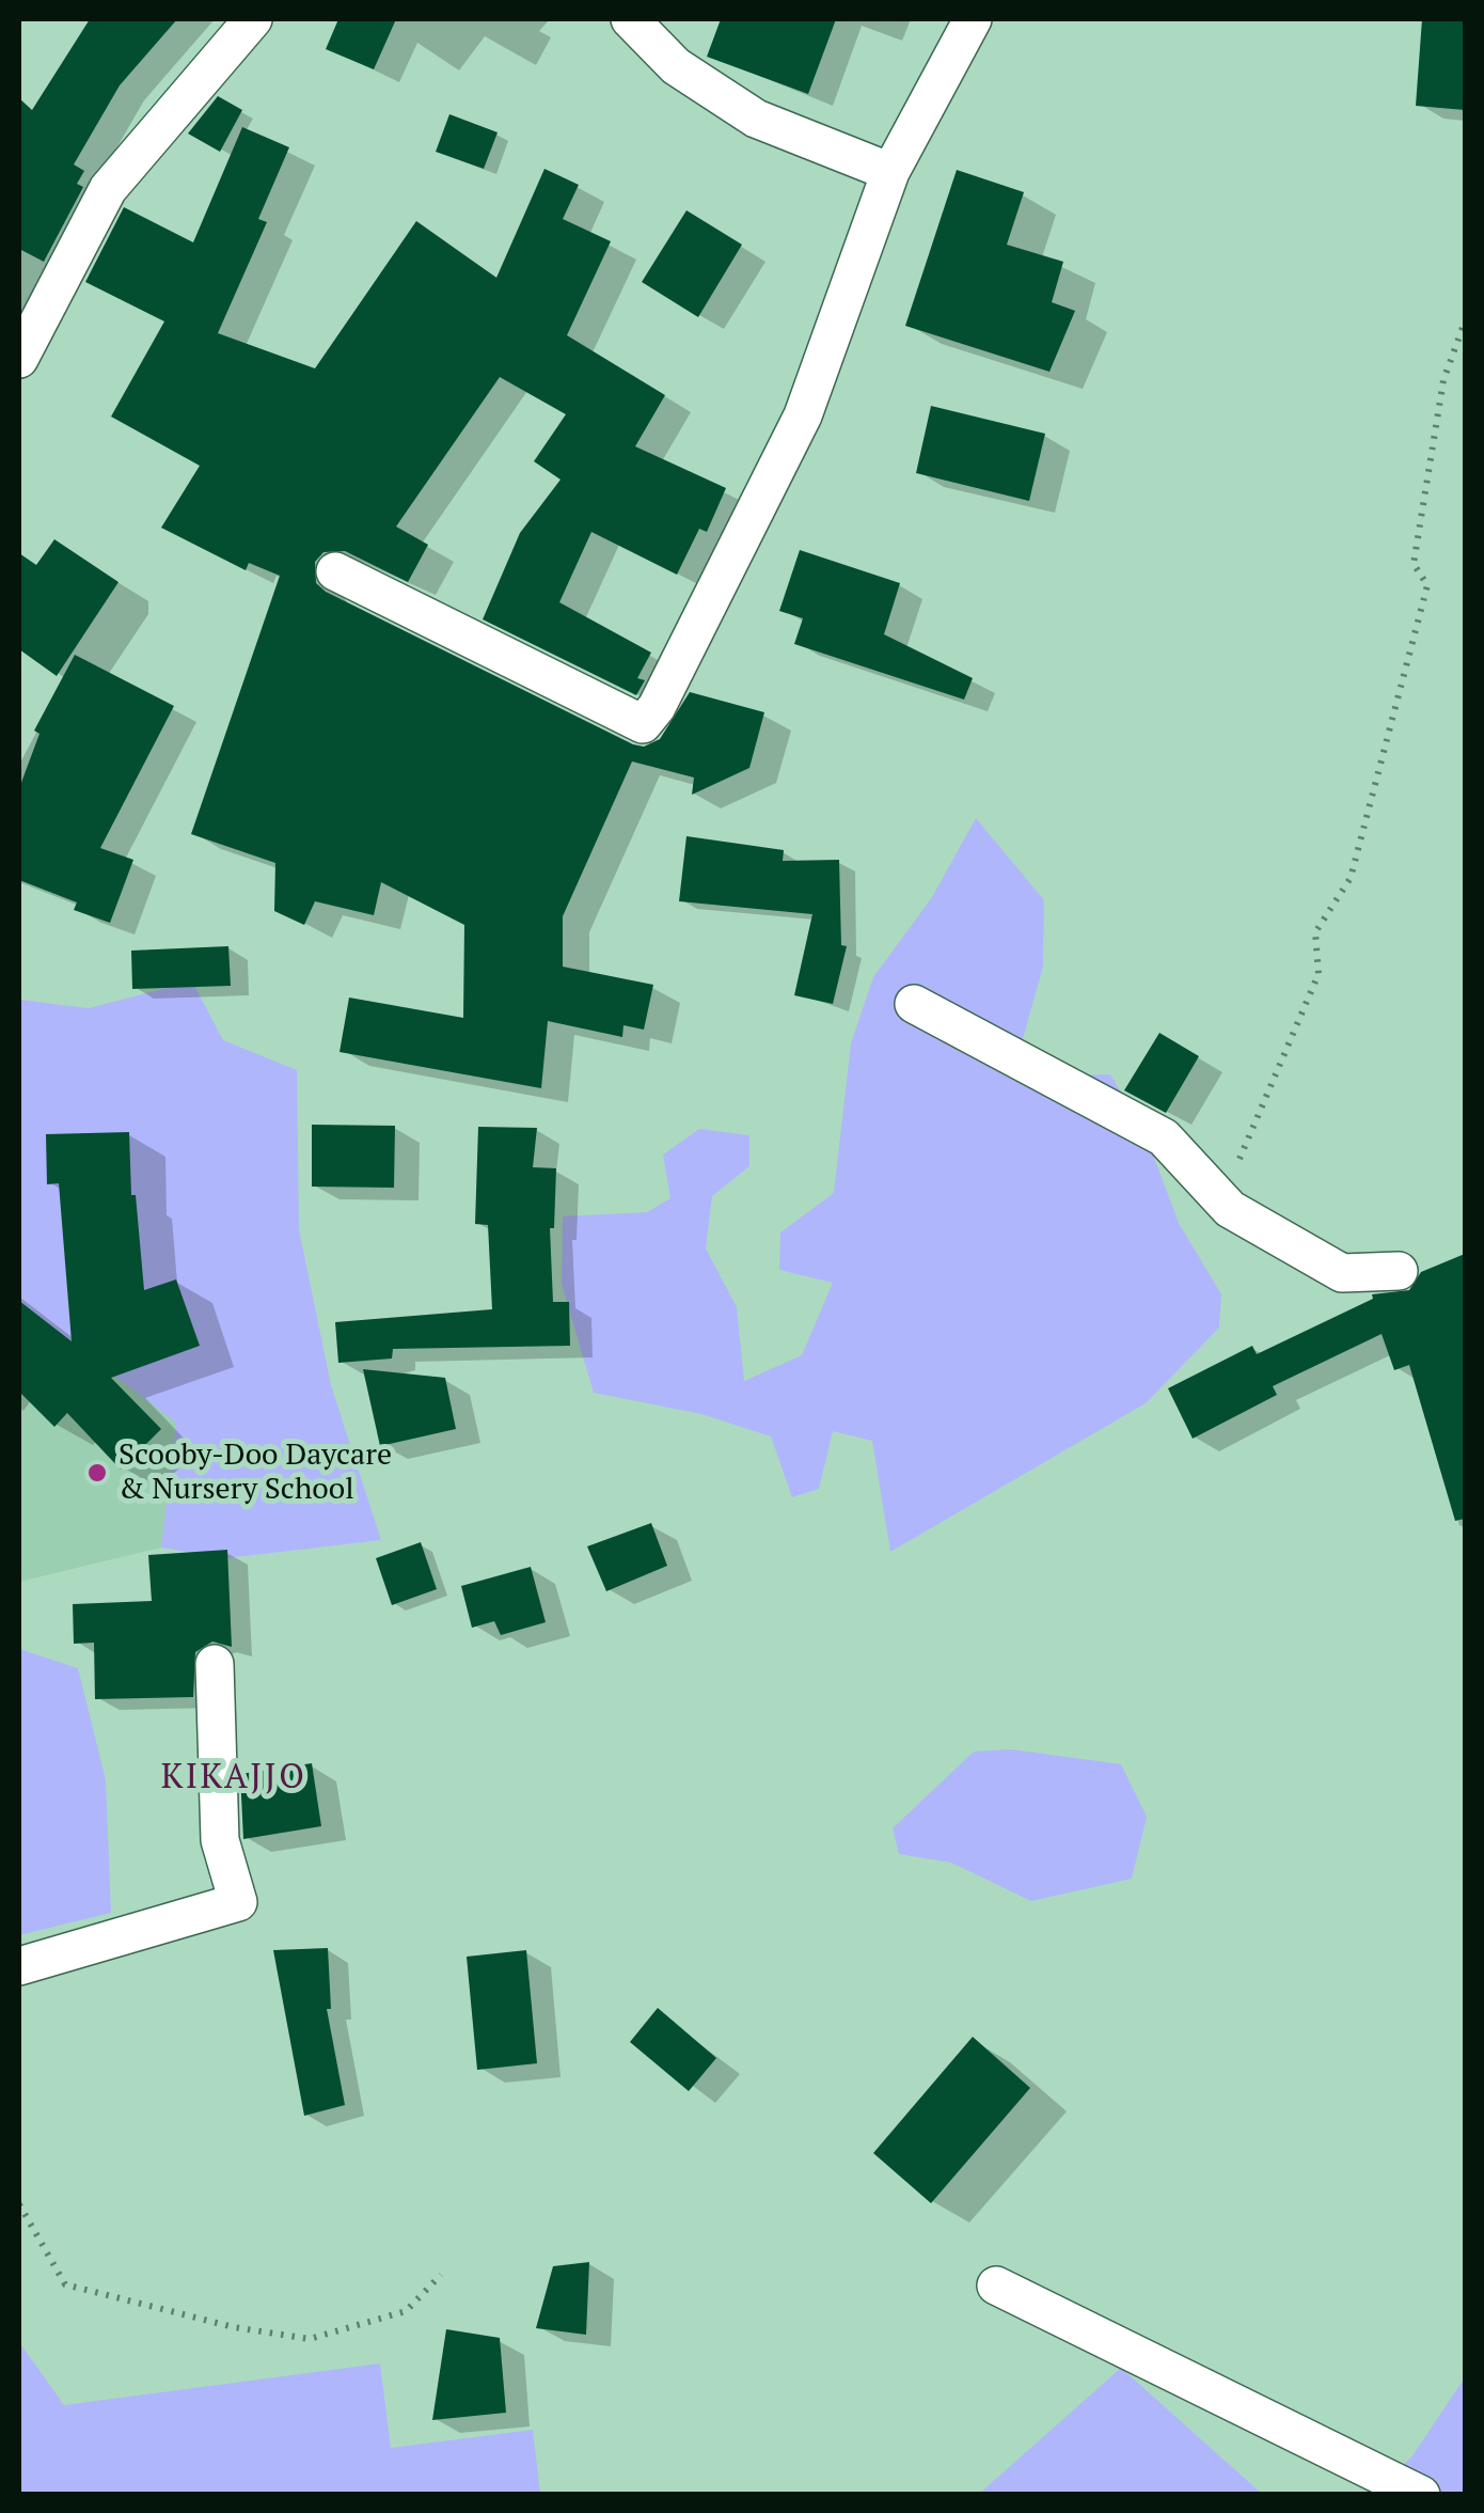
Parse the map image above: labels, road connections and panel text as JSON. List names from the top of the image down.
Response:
{
  "districts": ["KIKAJJO"],
  "places": ["Scooby-Doo Daycare & Nursery School"]
}
